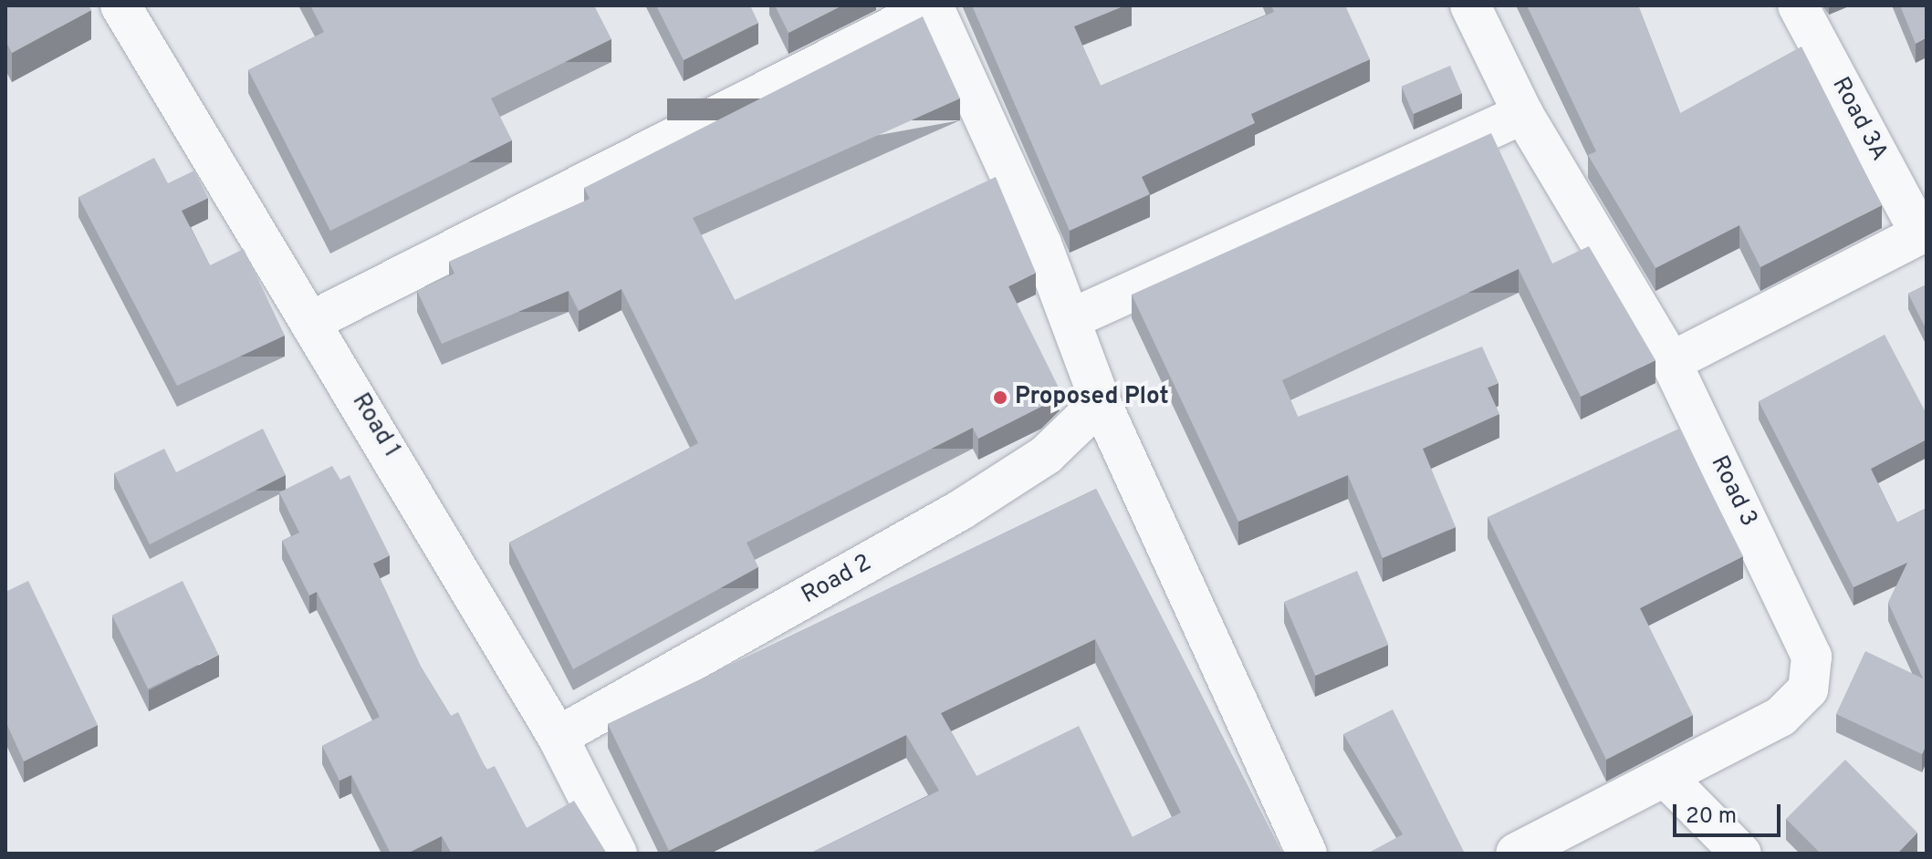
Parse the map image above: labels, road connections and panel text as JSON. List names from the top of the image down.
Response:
{
  "streets": {
    "street": [
      "Road 3A",
      "Road 1",
      "Road 3",
      "Road 2"
    ]
  },
  "crossings": [
    ["Road 1", "Road 2"]
  ],
  "places": ["Proposed Plot"],
  "scale_bar": "20 m"
}
